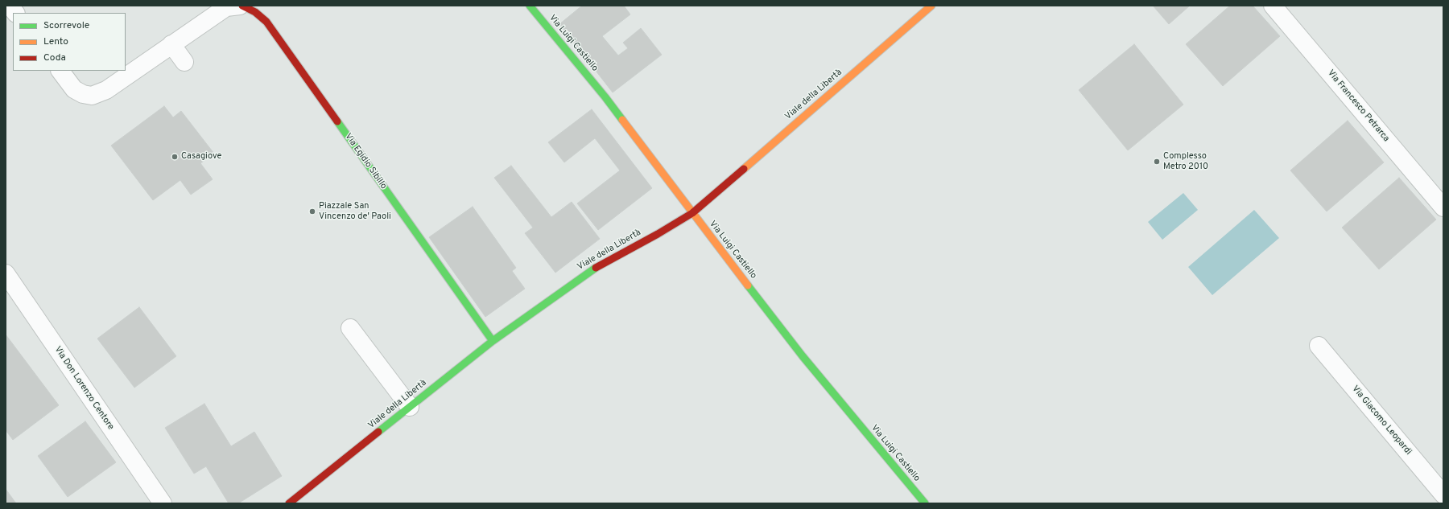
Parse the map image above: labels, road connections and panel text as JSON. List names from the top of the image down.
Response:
{
  "streets": {
    "street": [
      "Via Luigi Castiello",
      "Viale della Libertà",
      "Via Francesco Petrarca",
      "Via Egidio Sibillo",
      "Via Don Lorenzo Centore",
      "Via Giacomo Leopardi"
    ]
  },
  "crossings": [
    ["Via Luigi Castiello", "Viale della Libertà"],
    ["Viale della Libertà", "Via Egidio Sibillo"]
  ],
  "places": ["Casagiove", "Complesso Metro 2010", "Piazzale San Vincenzo de' Paoli"],
  "legend": ["Scorrevole", "Lento", "Coda"]
}
